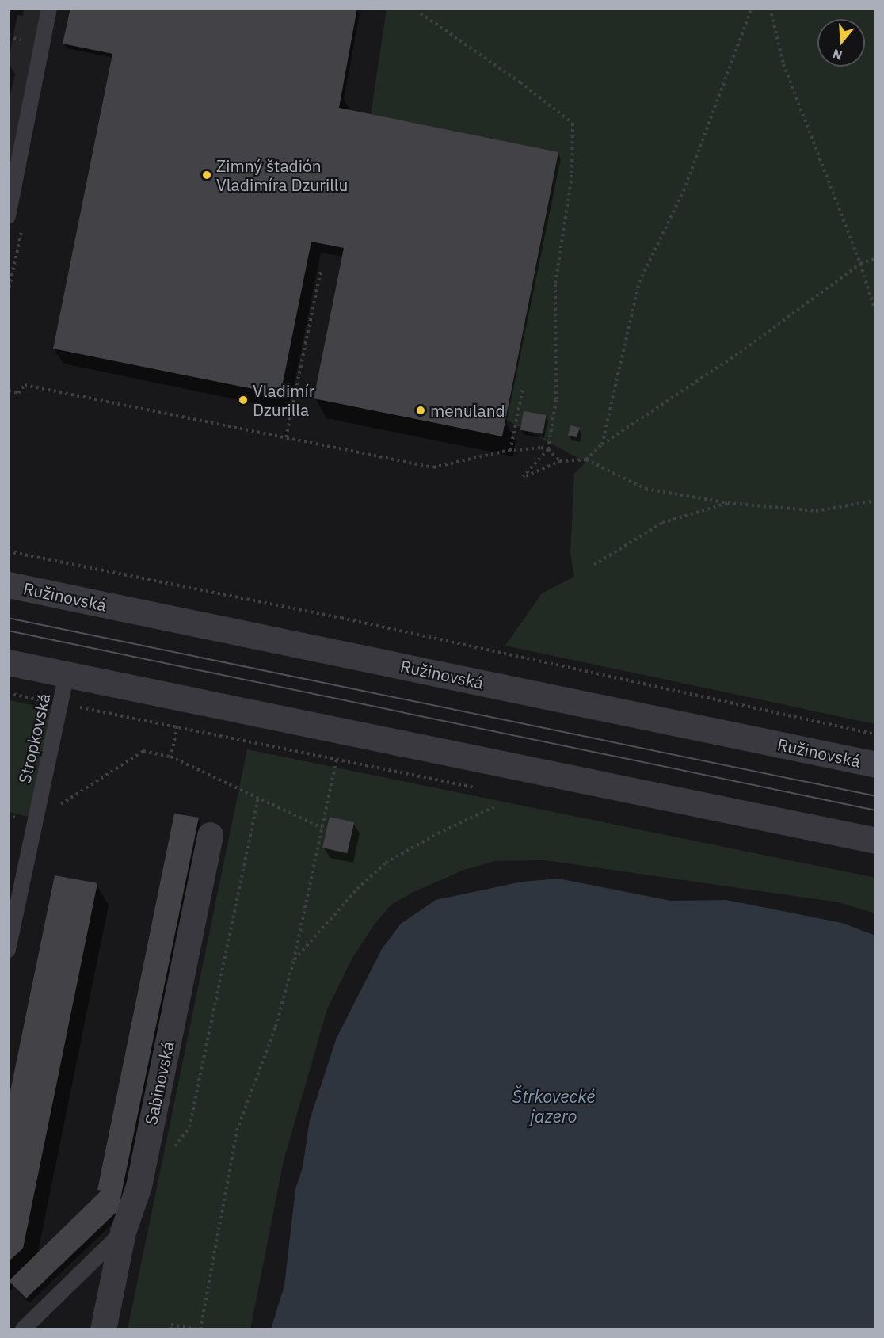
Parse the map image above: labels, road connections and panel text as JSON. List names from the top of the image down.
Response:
{
  "streets": {
    "street": ["Ružinovská", "Sabinovská"],
    "lane": ["Stropkovská"]
  },
  "water": ["Štrkovecké jazero"],
  "places": ["Zimný štadión Vladimíra Dzurillu", "Vladimír Dzurilla", "menuland"],
  "north": "bottom"
}
